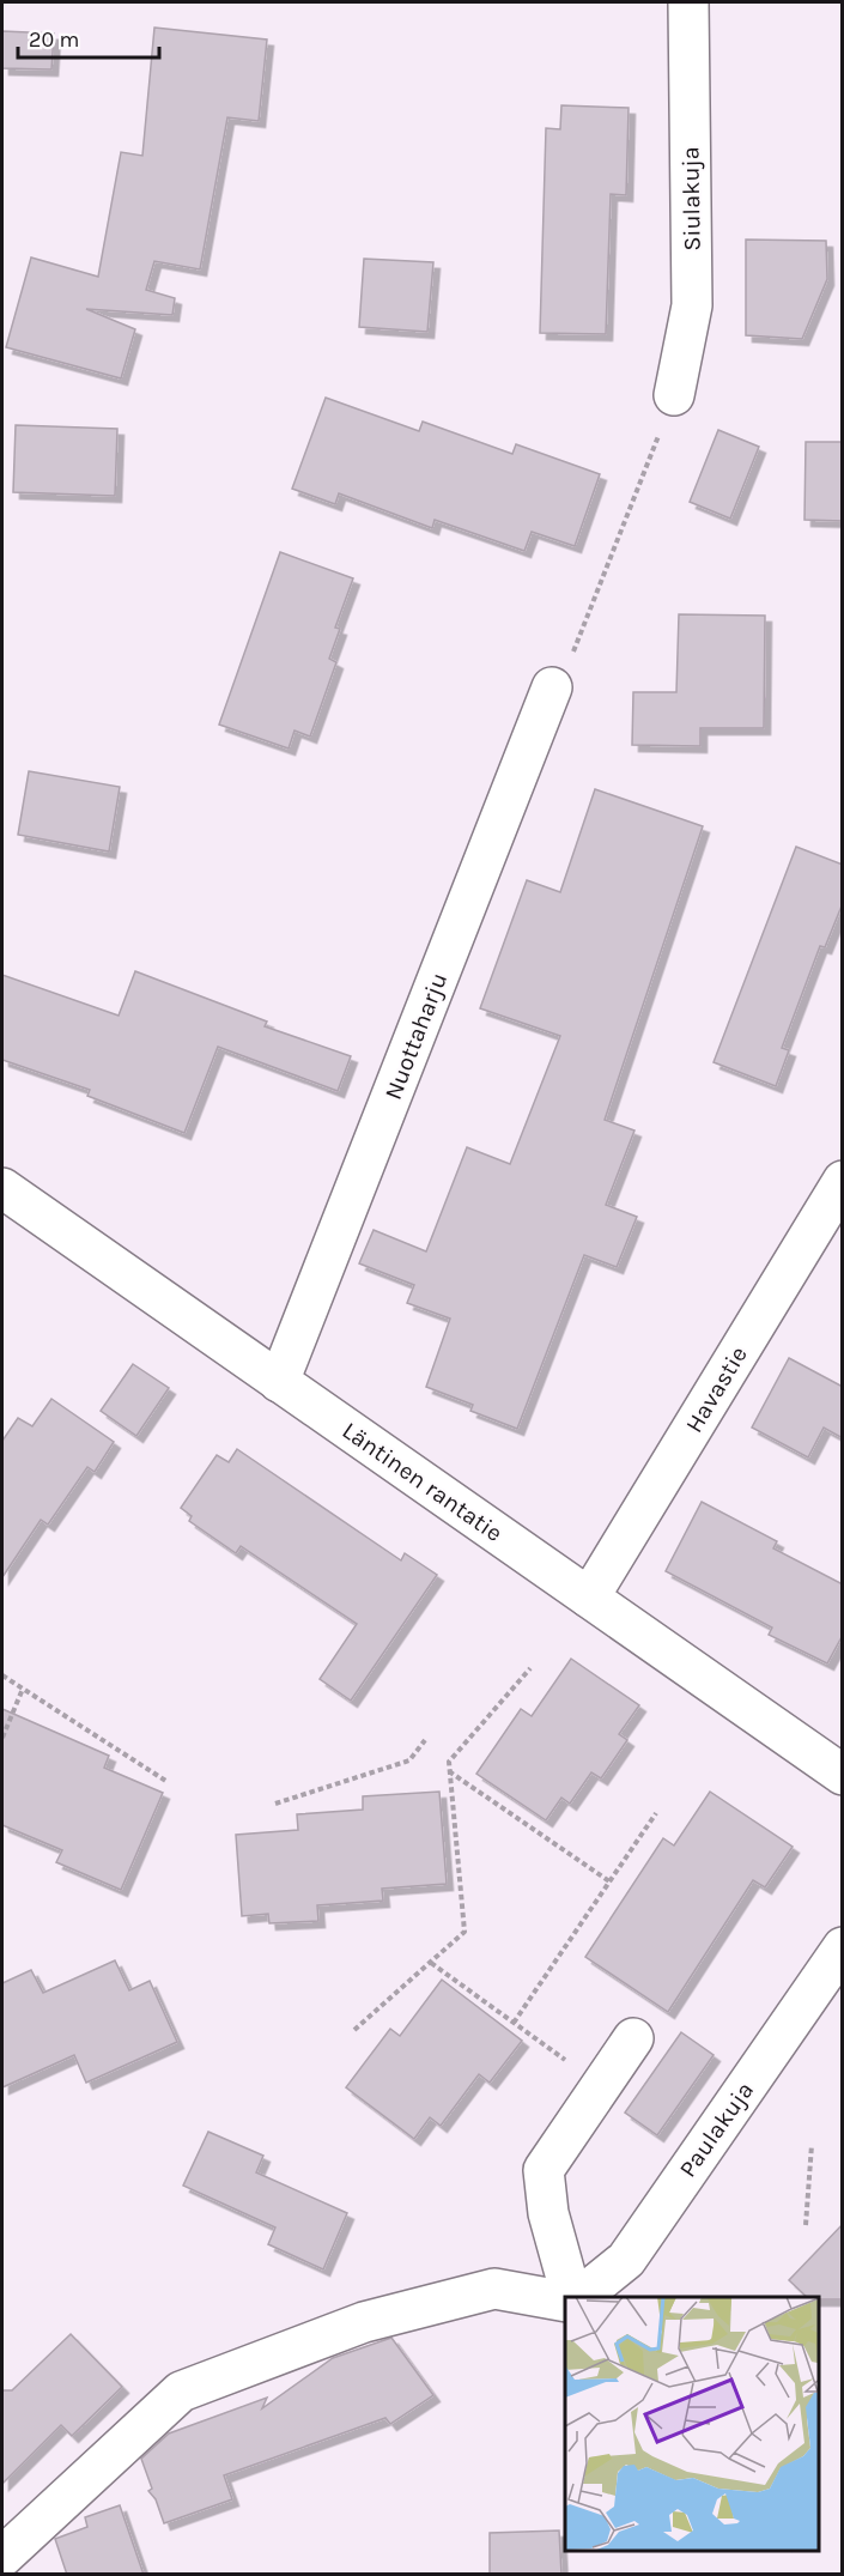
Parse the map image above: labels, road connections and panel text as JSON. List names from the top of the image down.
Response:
{
  "streets": {
    "street": [
      "Siulakuja",
      "Nuottaharju",
      "Havastie",
      "Läntinen rantatie",
      "Paulakuja"
    ]
  },
  "crossings": [
    ["Nuottaharju", "Läntinen rantatie"],
    ["Havastie", "Läntinen rantatie"]
  ],
  "scale_bar": "20 m"
}
